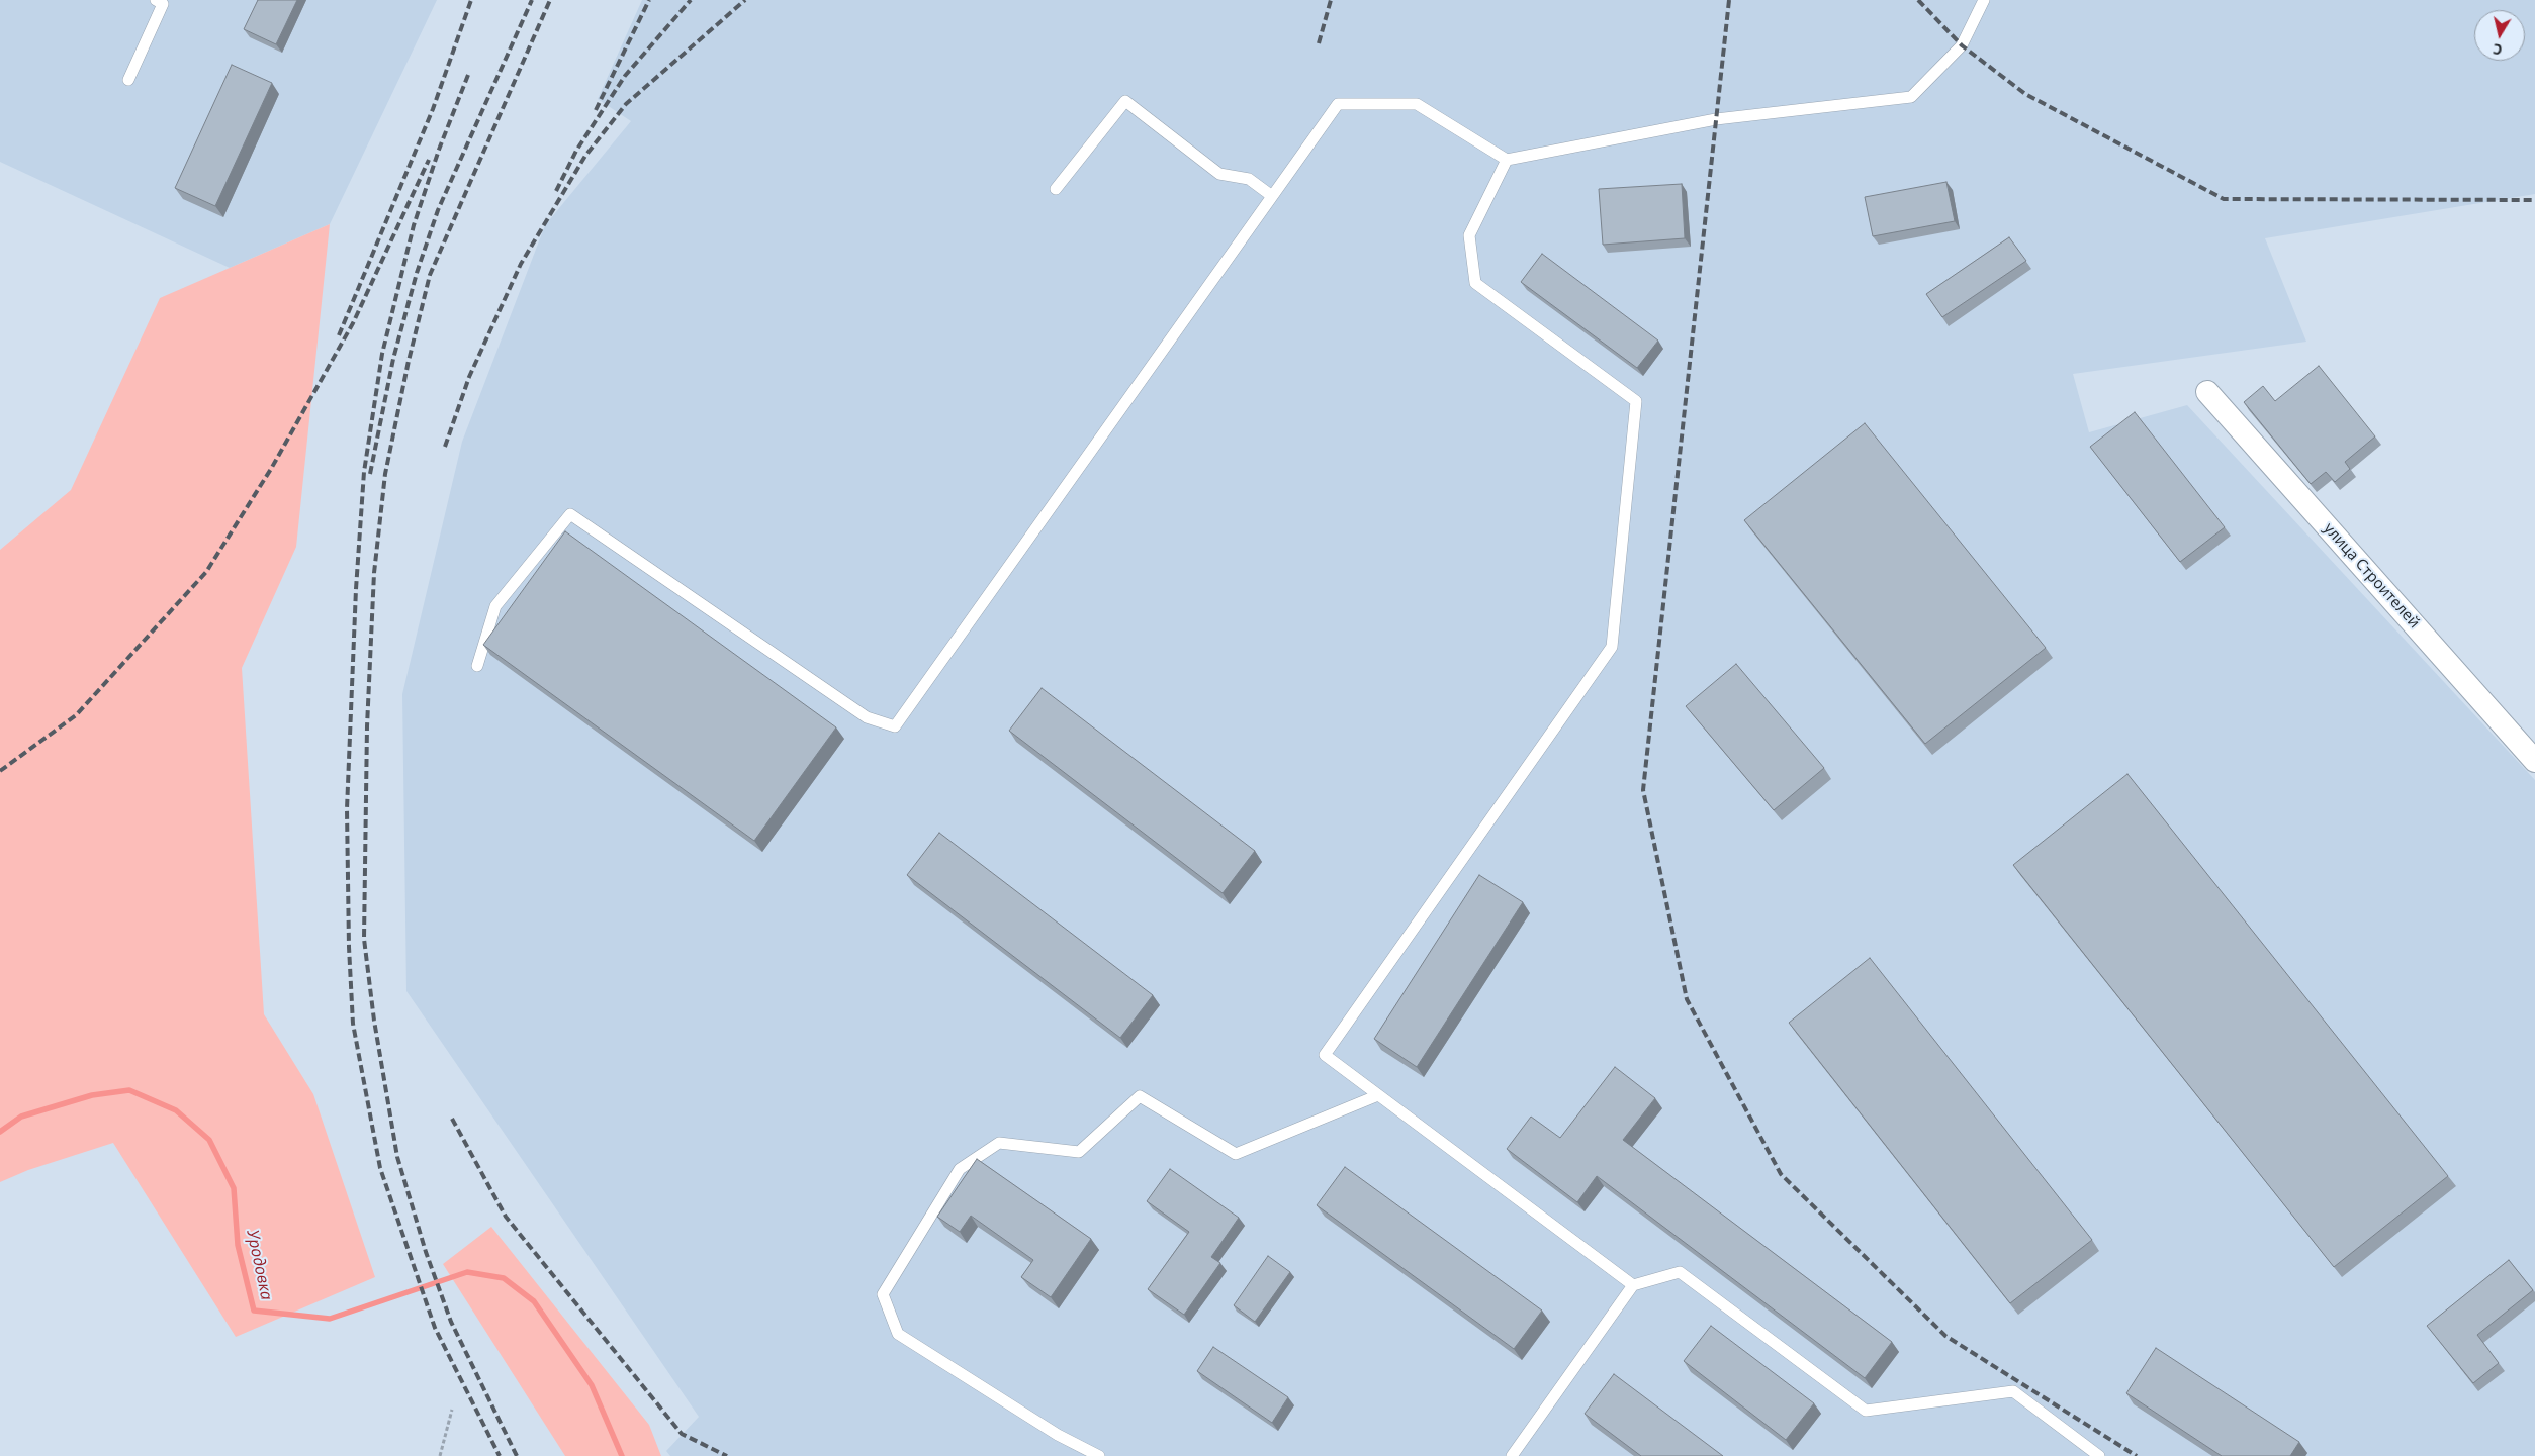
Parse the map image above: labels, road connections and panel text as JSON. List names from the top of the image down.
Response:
{
  "streets": {
    "street": ["улица Строителей"]
  },
  "water": ["Уродовка"],
  "north": "bottom"
}
